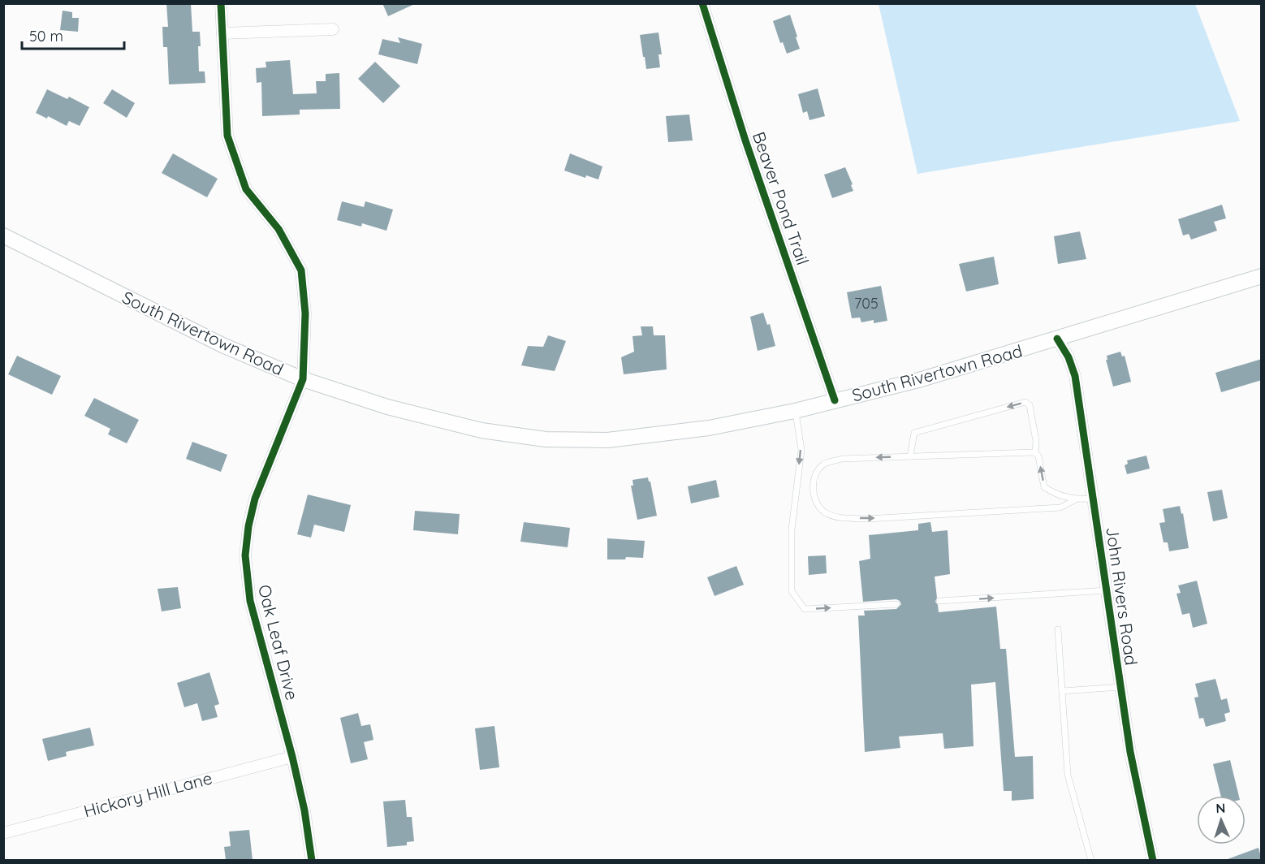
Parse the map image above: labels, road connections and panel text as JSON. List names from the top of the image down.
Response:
{
  "streets": {
    "main road": ["South Rivertown Road"],
    "street": [
      "Beaver Pond Trail",
      "John Rivers Road",
      "Oak Leaf Drive",
      "Hickory Hill Lane"
    ]
  },
  "crossings": [
    ["Beaver Pond Trail", "South Rivertown Road"],
    ["South Rivertown Road", "John Rivers Road"],
    ["South Rivertown Road", "Oak Leaf Drive"],
    ["Oak Leaf Drive", "Hickory Hill Lane"]
  ],
  "house_numbers": ["705"],
  "scale_bar": "50 m",
  "north": "top"
}
